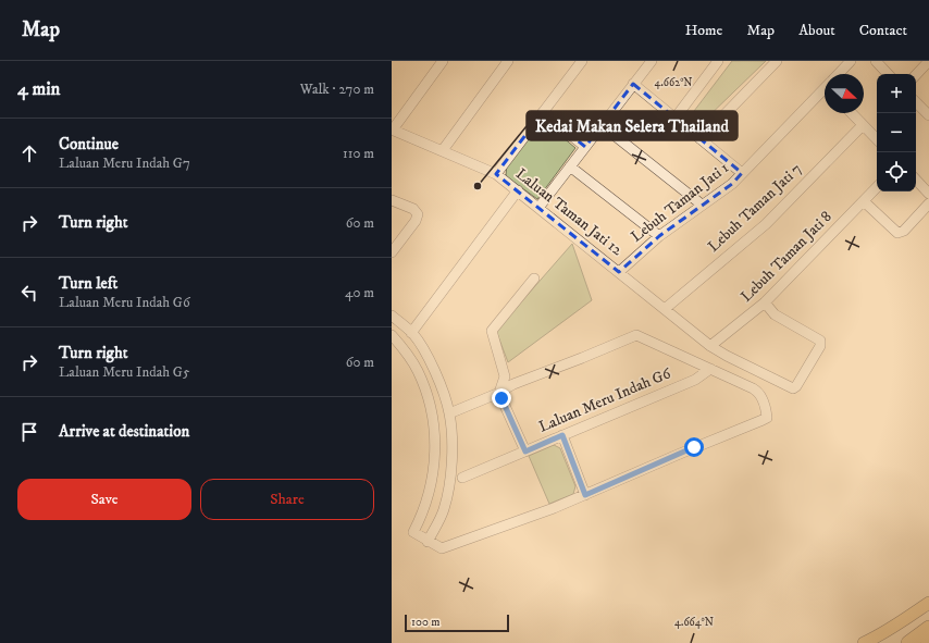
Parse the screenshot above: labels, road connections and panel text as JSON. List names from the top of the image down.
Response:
{
  "streets": {
    "street": [
      "Lebuh Taman Jati 1",
      "Lebuh Taman Jati 7",
      "Laluan Taman Jati 12",
      "Lebuh Taman Jati 8",
      "Laluan Meru Indah G6"
    ]
  },
  "crossings": [
    ["Lebuh Taman Jati 1", "Laluan Taman Jati 12"],
    ["Lebuh Taman Jati 7", "Laluan Taman Jati 12"],
    ["Laluan Taman Jati 12", "Lebuh Taman Jati 8"]
  ],
  "places": ["Kedai Makan Selera Thailand"],
  "scale_bar": "100 m",
  "north": "right",
  "page": {
    "header": "Map",
    "nav": [
      "Home",
      "Map",
      "About",
      "Contact"
    ],
    "heading": ["4 min", "Walk · 270 m"],
    "map_buttons": ["+", "−"],
    "list": [
      ["Continue", "Laluan Meru Indah G7", "110 m"],
      ["Turn right", "60 m"],
      ["Turn left", "Laluan Meru Indah G6", "40 m"],
      ["Turn right", "Laluan Meru Indah G5", "60 m"],
      "Arrive at destination"
    ],
    "buttons": ["Save", "Share"],
    "scale": "100 m"
  },
  "coordinates": ["4.662°N", "4.664°N"]
}
